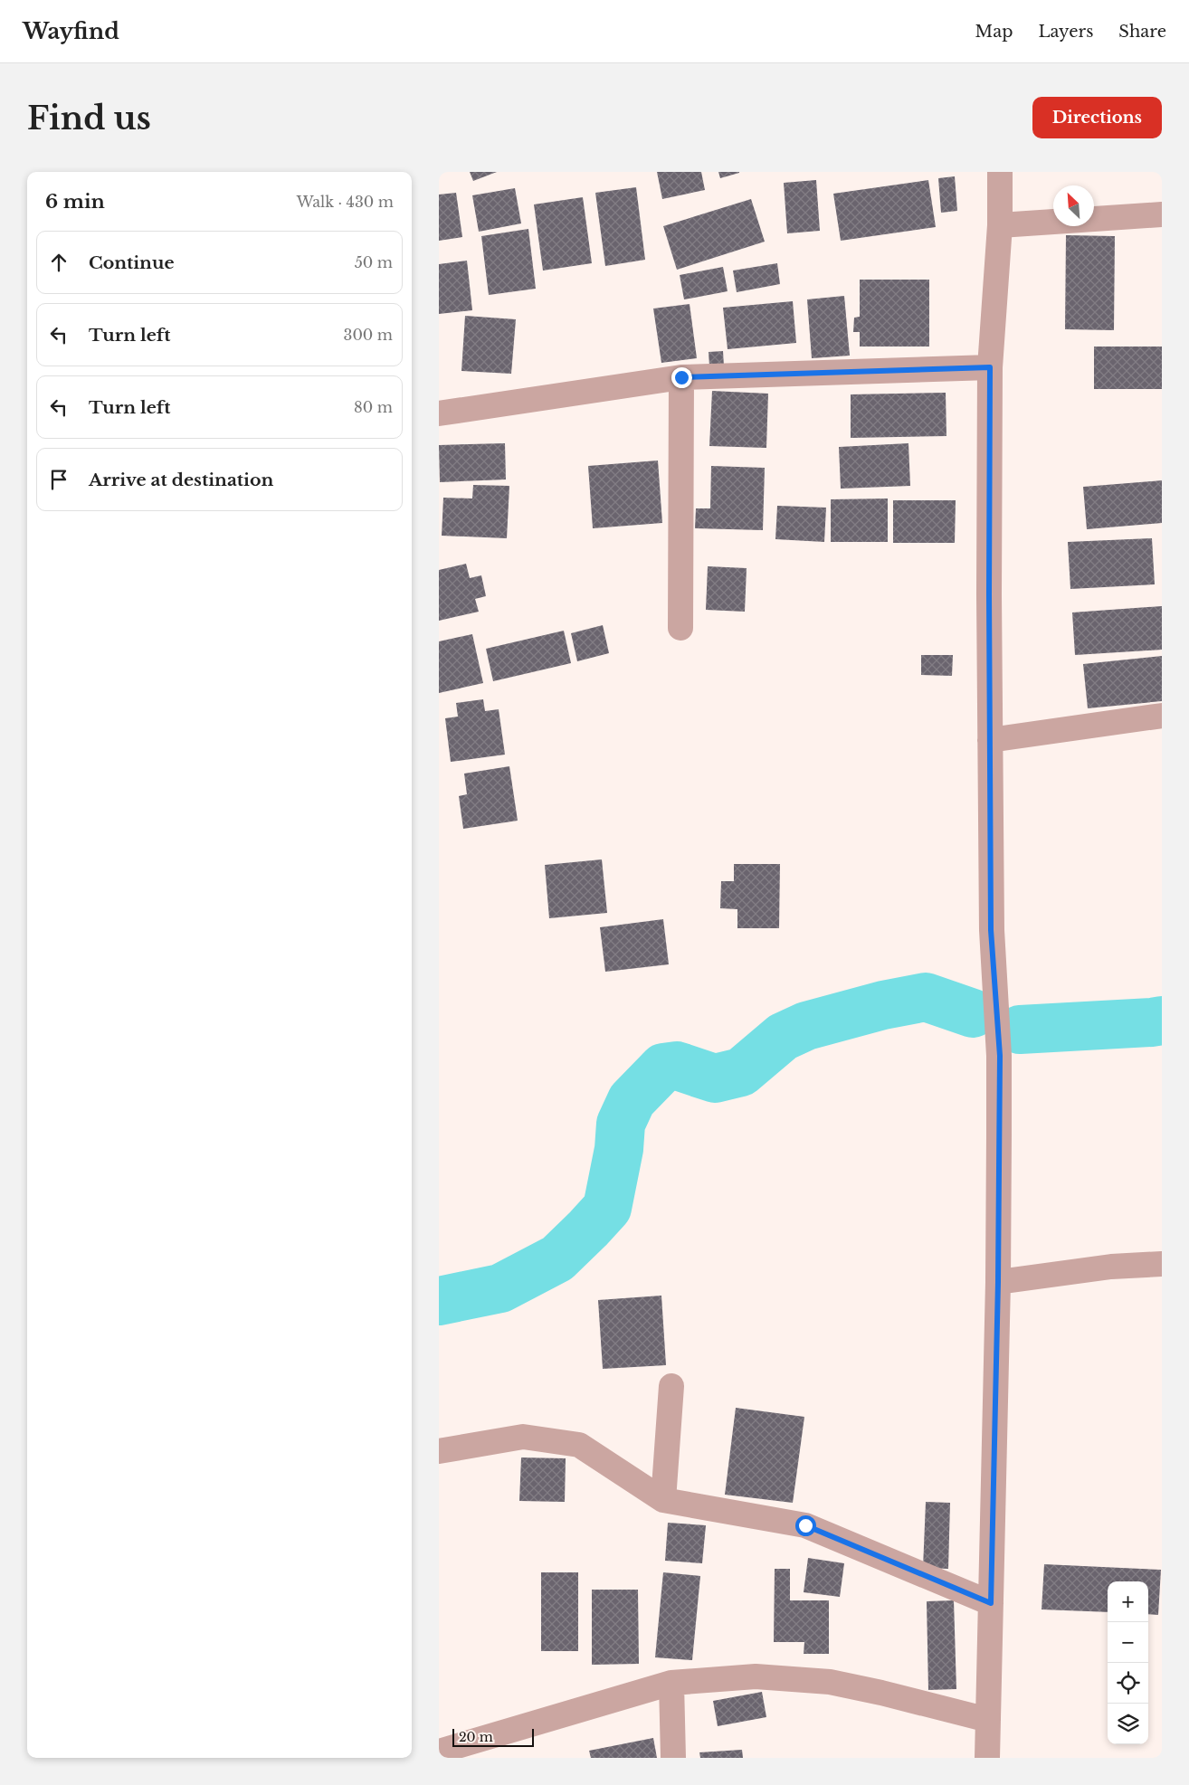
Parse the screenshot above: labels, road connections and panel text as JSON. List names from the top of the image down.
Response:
{
  "scale_bar": "20 m",
  "north": "top left",
  "page": {
    "header": "Wayfind",
    "nav": ["Map", "Layers", "Share"],
    "buttons": "Directions",
    "title": "Find us",
    "heading": ["6 min", "Walk · 430 m"],
    "list": [
      ["Continue", "50 m"],
      ["Turn left", "300 m"],
      ["Turn left", "80 m"],
      "Arrive at destination"
    ],
    "map_buttons": ["+", "−"],
    "scale": "20 m"
  }
}
